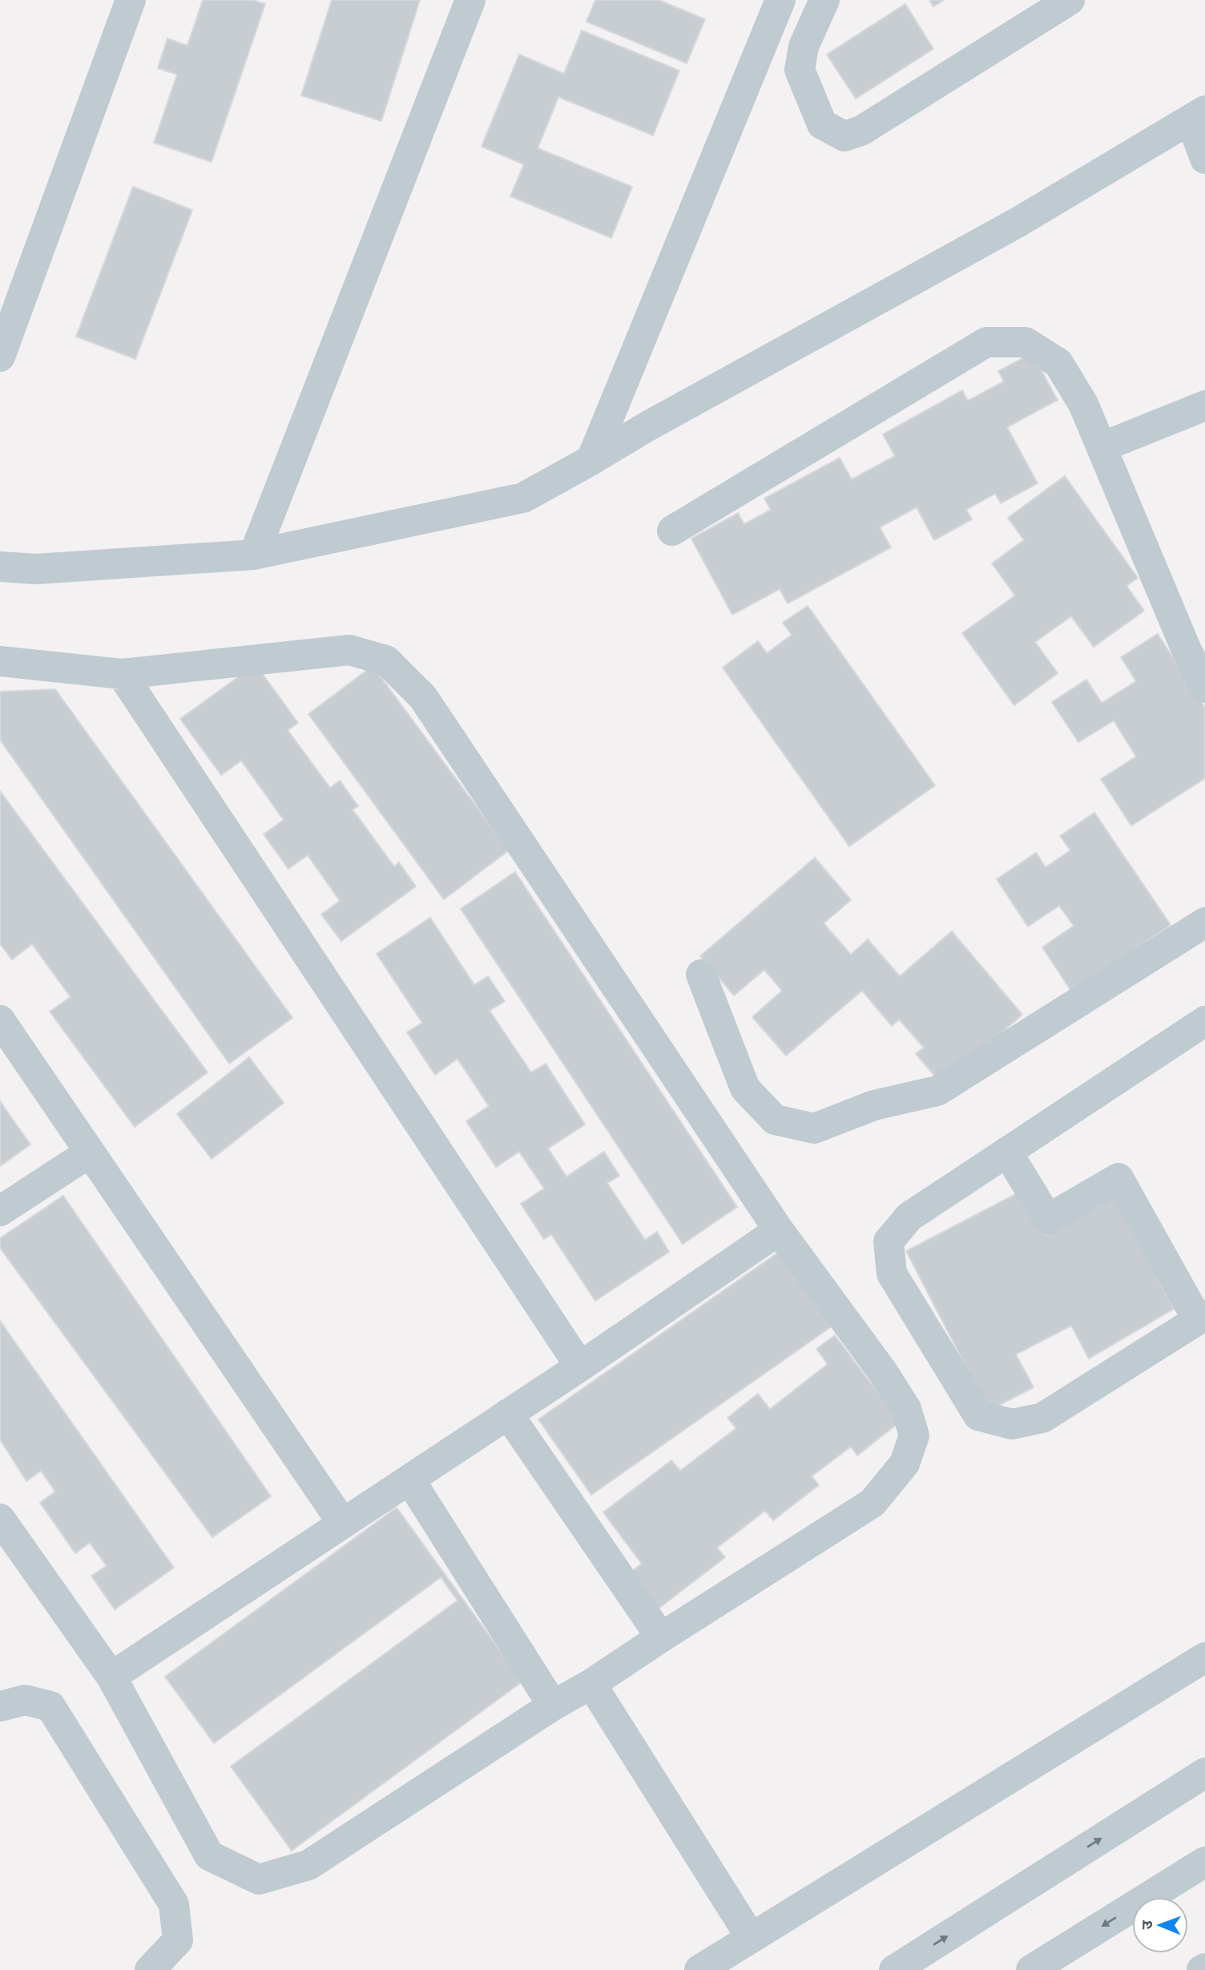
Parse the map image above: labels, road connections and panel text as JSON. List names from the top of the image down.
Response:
{
  "north": "left"
}
